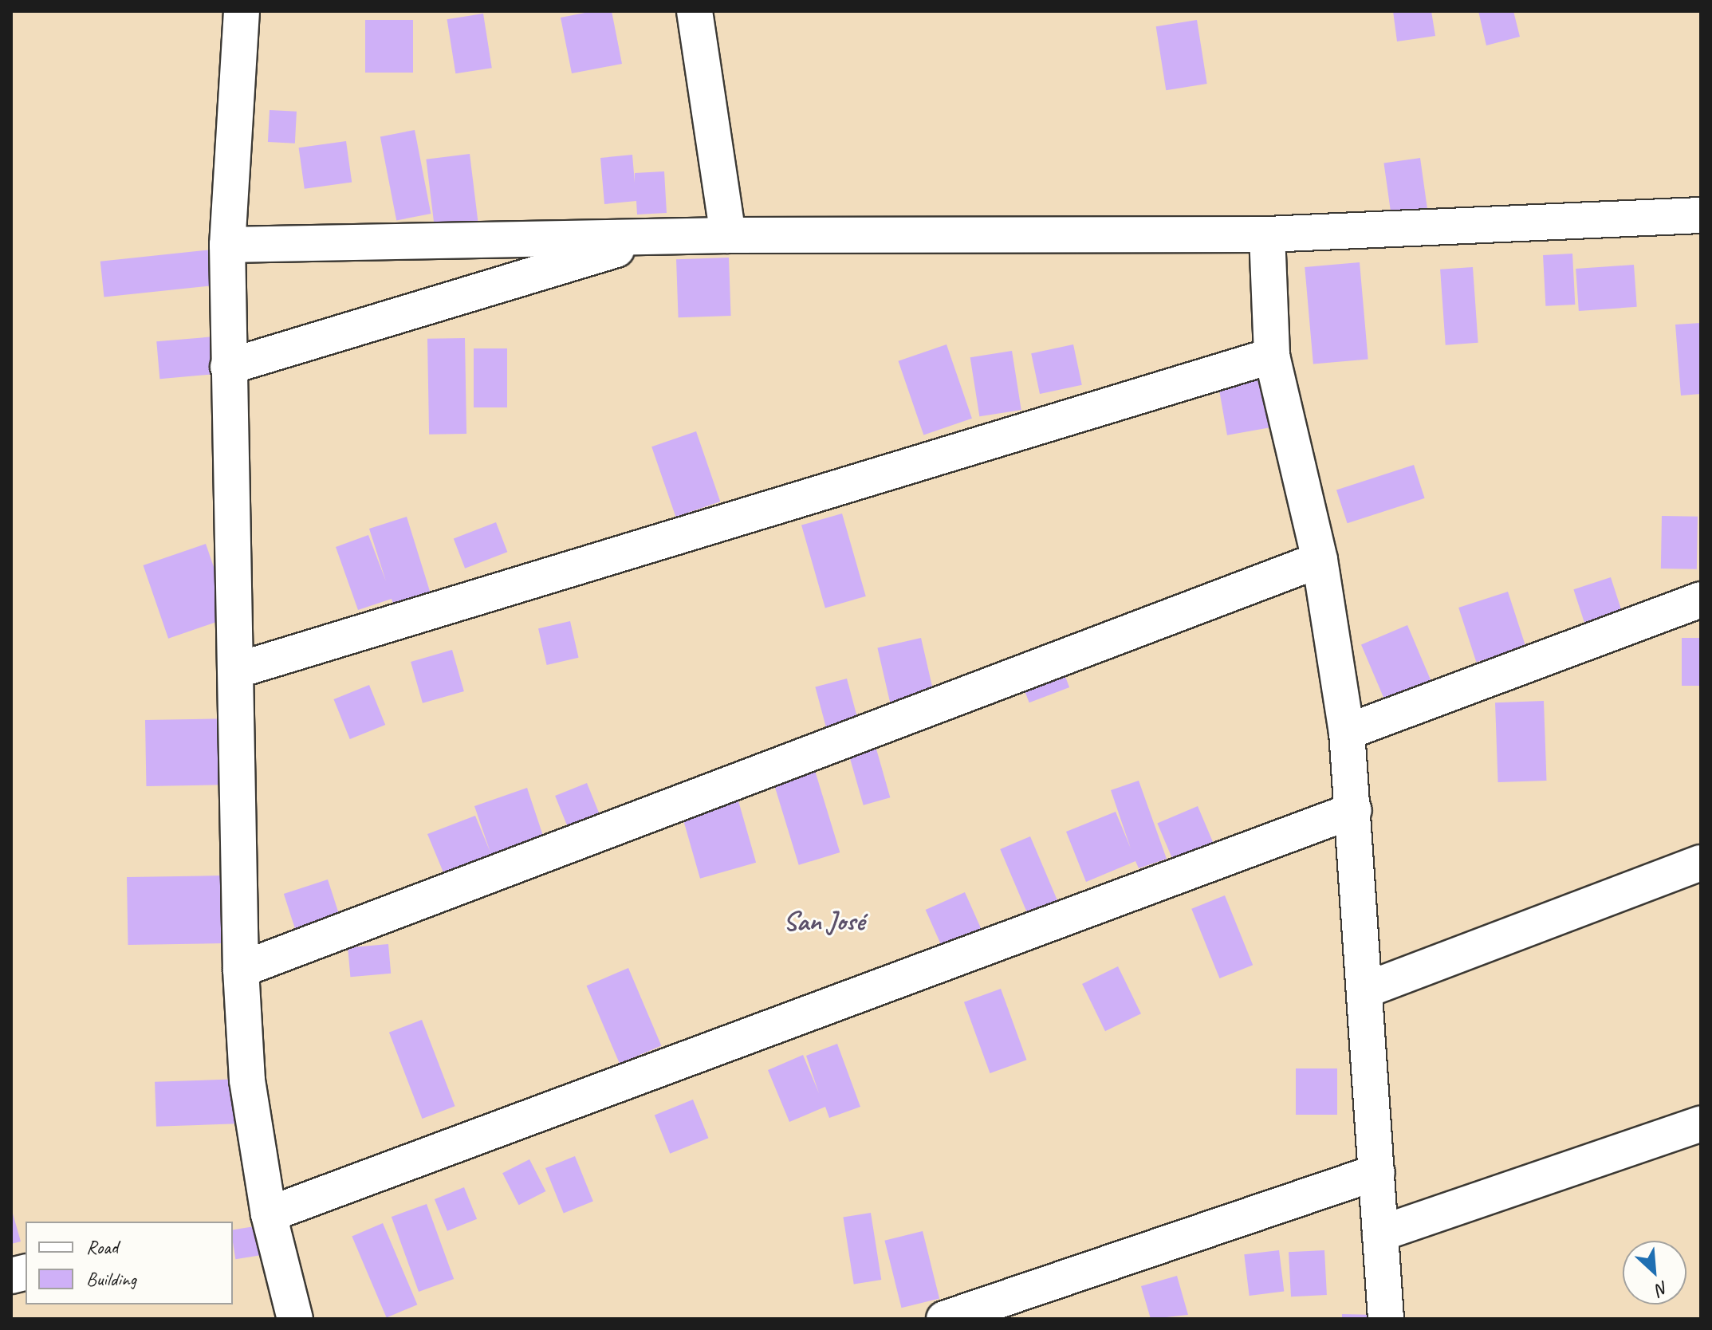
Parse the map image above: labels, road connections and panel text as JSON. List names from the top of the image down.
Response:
{
  "districts": ["San José"],
  "legend": ["Road", "Building"],
  "north": "bottom right"
}
